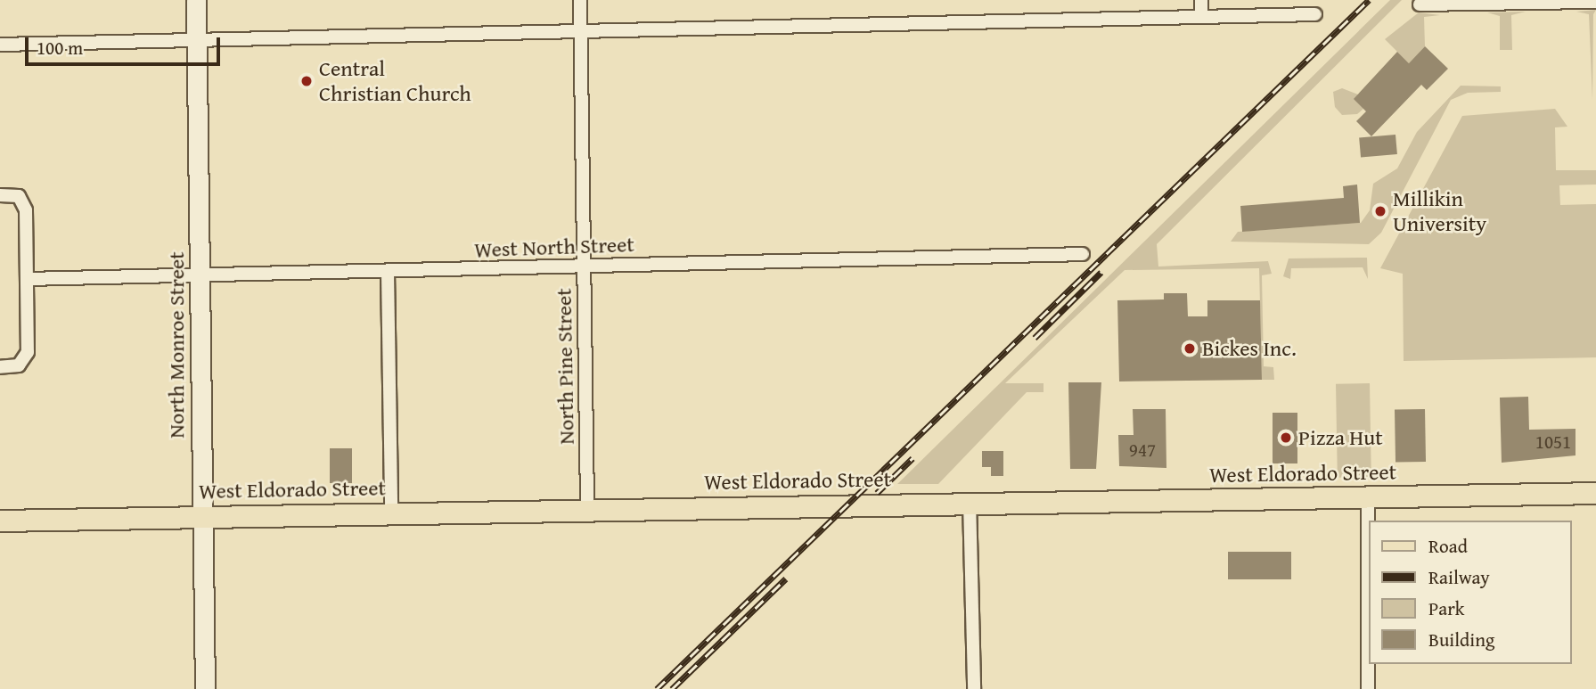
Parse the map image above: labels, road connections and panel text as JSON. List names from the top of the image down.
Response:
{
  "streets": {
    "main road": ["West Eldorado Street"],
    "street": ["West North Street", "North Monroe Street", "North Pine Street"]
  },
  "crossings": [
    ["West North Street", "North Monroe Street"],
    ["West North Street", "North Pine Street"],
    ["North Monroe Street", "West Eldorado Street"],
    ["North Pine Street", "West Eldorado Street"]
  ],
  "places": [
    "Central Christian Church",
    "Millikin University",
    "Bickes Inc.",
    "Pizza Hut"
  ],
  "house_numbers": ["1051", "947"],
  "legend": [
    "Road",
    "Railway",
    "Park",
    "Building"
  ],
  "scale_bar": "100 m"
}
